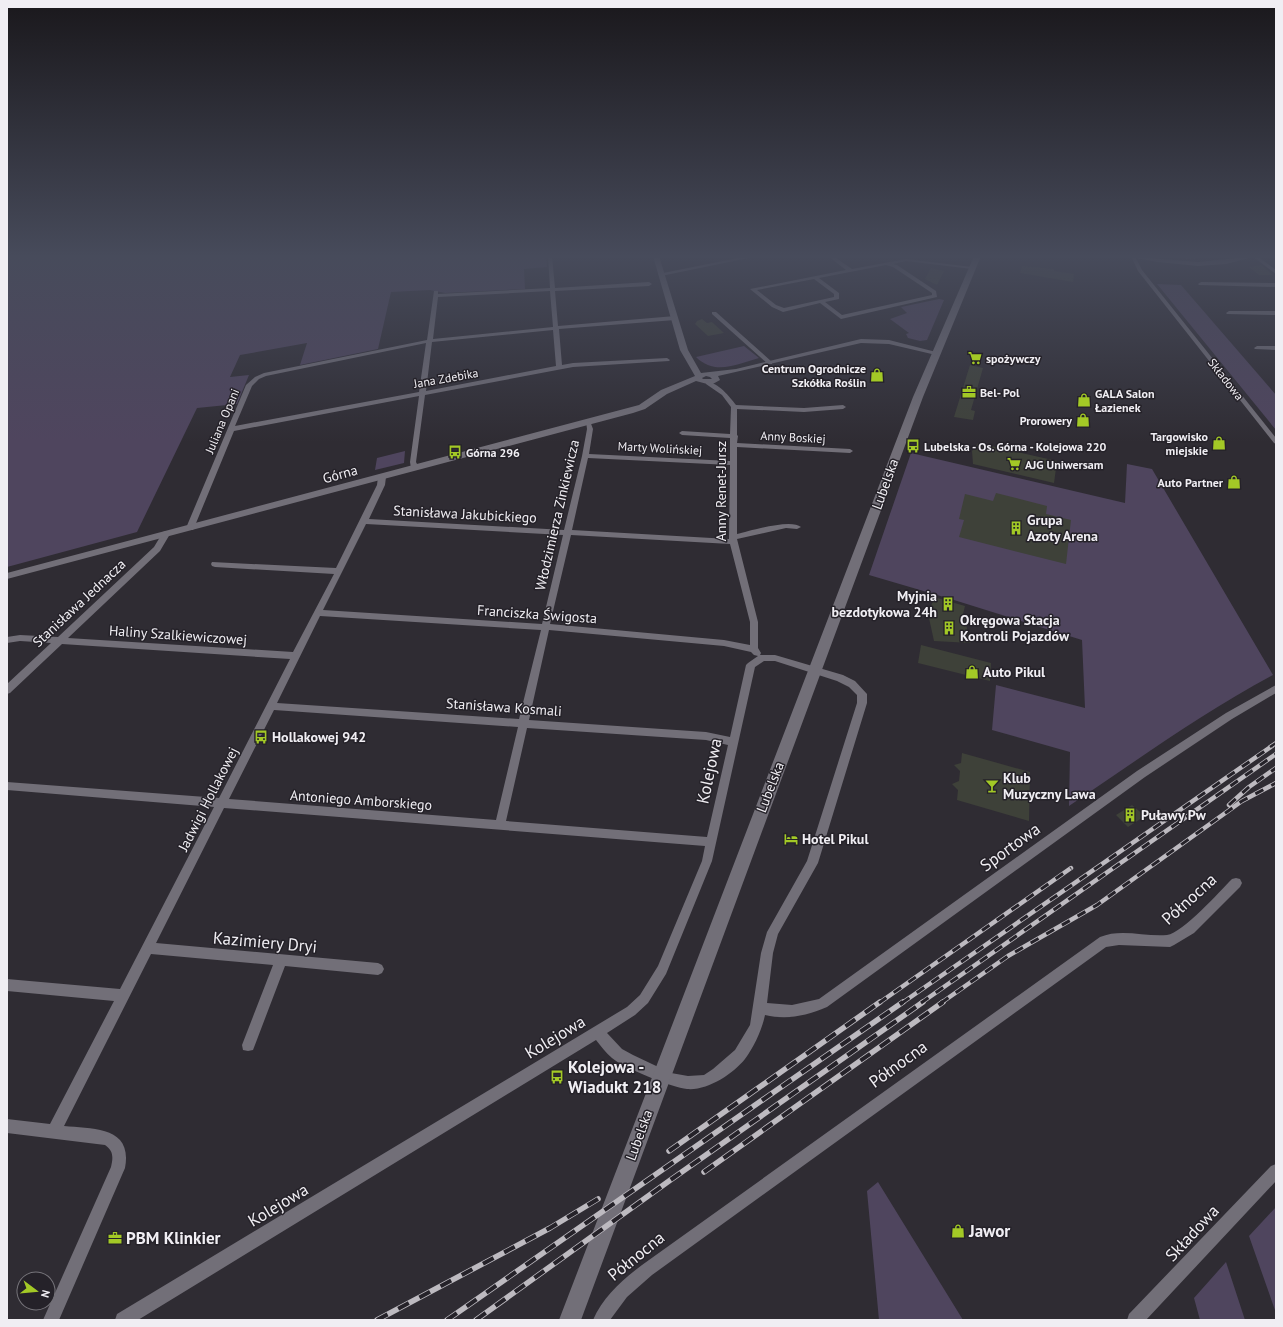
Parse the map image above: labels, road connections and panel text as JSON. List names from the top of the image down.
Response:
{
  "streets": {
    "main road": ["Lubelska"],
    "street": [
      "Jana Zdebika",
      "Składowa",
      "Juliana Opani",
      "Anny Boskiej",
      "Marty Wolińskiej",
      "Górna",
      "Anny Renet-Jursz",
      "Stanisława Jakubickiego",
      "Włodzimierza Zinkiewicza",
      "Stanisława Jednacza",
      "Franciszka Świgosta",
      "Haliny Szalkiewiczowej",
      "Stanisława Kosmali",
      "Kolejowa",
      "Jadwigi Hollakowej",
      "Antoniego Amborskiego",
      "Sportowa",
      "Północna",
      "Kazimiery Dryi"
    ]
  },
  "crossings": [
    ["Jana Zdebika", "Juliana Opani"],
    ["Juliana Opani", "Górna"],
    ["Anny Boskiej", "Anny Renet-Jursz"],
    ["Marty Wolińskiej", "Anny Renet-Jursz"],
    ["Marty Wolińskiej", "Włodzimierza Zinkiewicza"],
    ["Górna", "Lubelska"],
    ["Górna", "Włodzimierza Zinkiewicza"],
    ["Górna", "Stanisława Jednacza"],
    ["Górna", "Jadwigi Hollakowej"],
    ["Anny Renet-Jursz", "Stanisława Jakubickiego"],
    ["Anny Renet-Jursz", "Franciszka Świgosta"],
    ["Stanisława Jakubickiego", "Włodzimierza Zinkiewicza"],
    ["Stanisława Jakubickiego", "Jadwigi Hollakowej"],
    ["Włodzimierza Zinkiewicza", "Franciszka Świgosta"],
    ["Włodzimierza Zinkiewicza", "Stanisława Kosmali"],
    ["Włodzimierza Zinkiewicza", "Antoniego Amborskiego"],
    ["Stanisława Jednacza", "Haliny Szalkiewiczowej"],
    ["Franciszka Świgosta", "Jadwigi Hollakowej"],
    ["Haliny Szalkiewiczowej", "Jadwigi Hollakowej"],
    ["Stanisława Kosmali", "Kolejowa"],
    ["Stanisława Kosmali", "Jadwigi Hollakowej"],
    ["Kolejowa", "Antoniego Amborskiego"],
    ["Jadwigi Hollakowej", "Antoniego Amborskiego"],
    ["Jadwigi Hollakowej", "Kazimiery Dryi"]
  ],
  "places": {
    "supermarket": ["spożywczy", "AJG Uniwersam"],
    "shop": [
      "Centrum Ogrodnicze Szkółka Roślin",
      "GALA Salon Łazienek",
      "Prorowery",
      "Targowisko miejskie",
      "Auto Partner",
      "Auto Pikul",
      "Jawor"
    ],
    "office": ["Bel- Pol", "PBM Klinkier"],
    "bus stop": [
      "Lubelska - Os. Górna - Kolejowa 220",
      "Górna 296",
      "Hollakowej 942",
      "Kolejowa - Wiadukt 218"
    ],
    "building": [
      "Grupa Azoty Arena",
      "Myjnia bezdotykowa 24h",
      "Okręgowa Stacja Kontroli Pojazdów",
      "Puławy Pw"
    ],
    "bar": ["Klub Muzyczny Lawa"],
    "hotel": ["Hotel Pikul"]
  },
  "north": "right"
}
